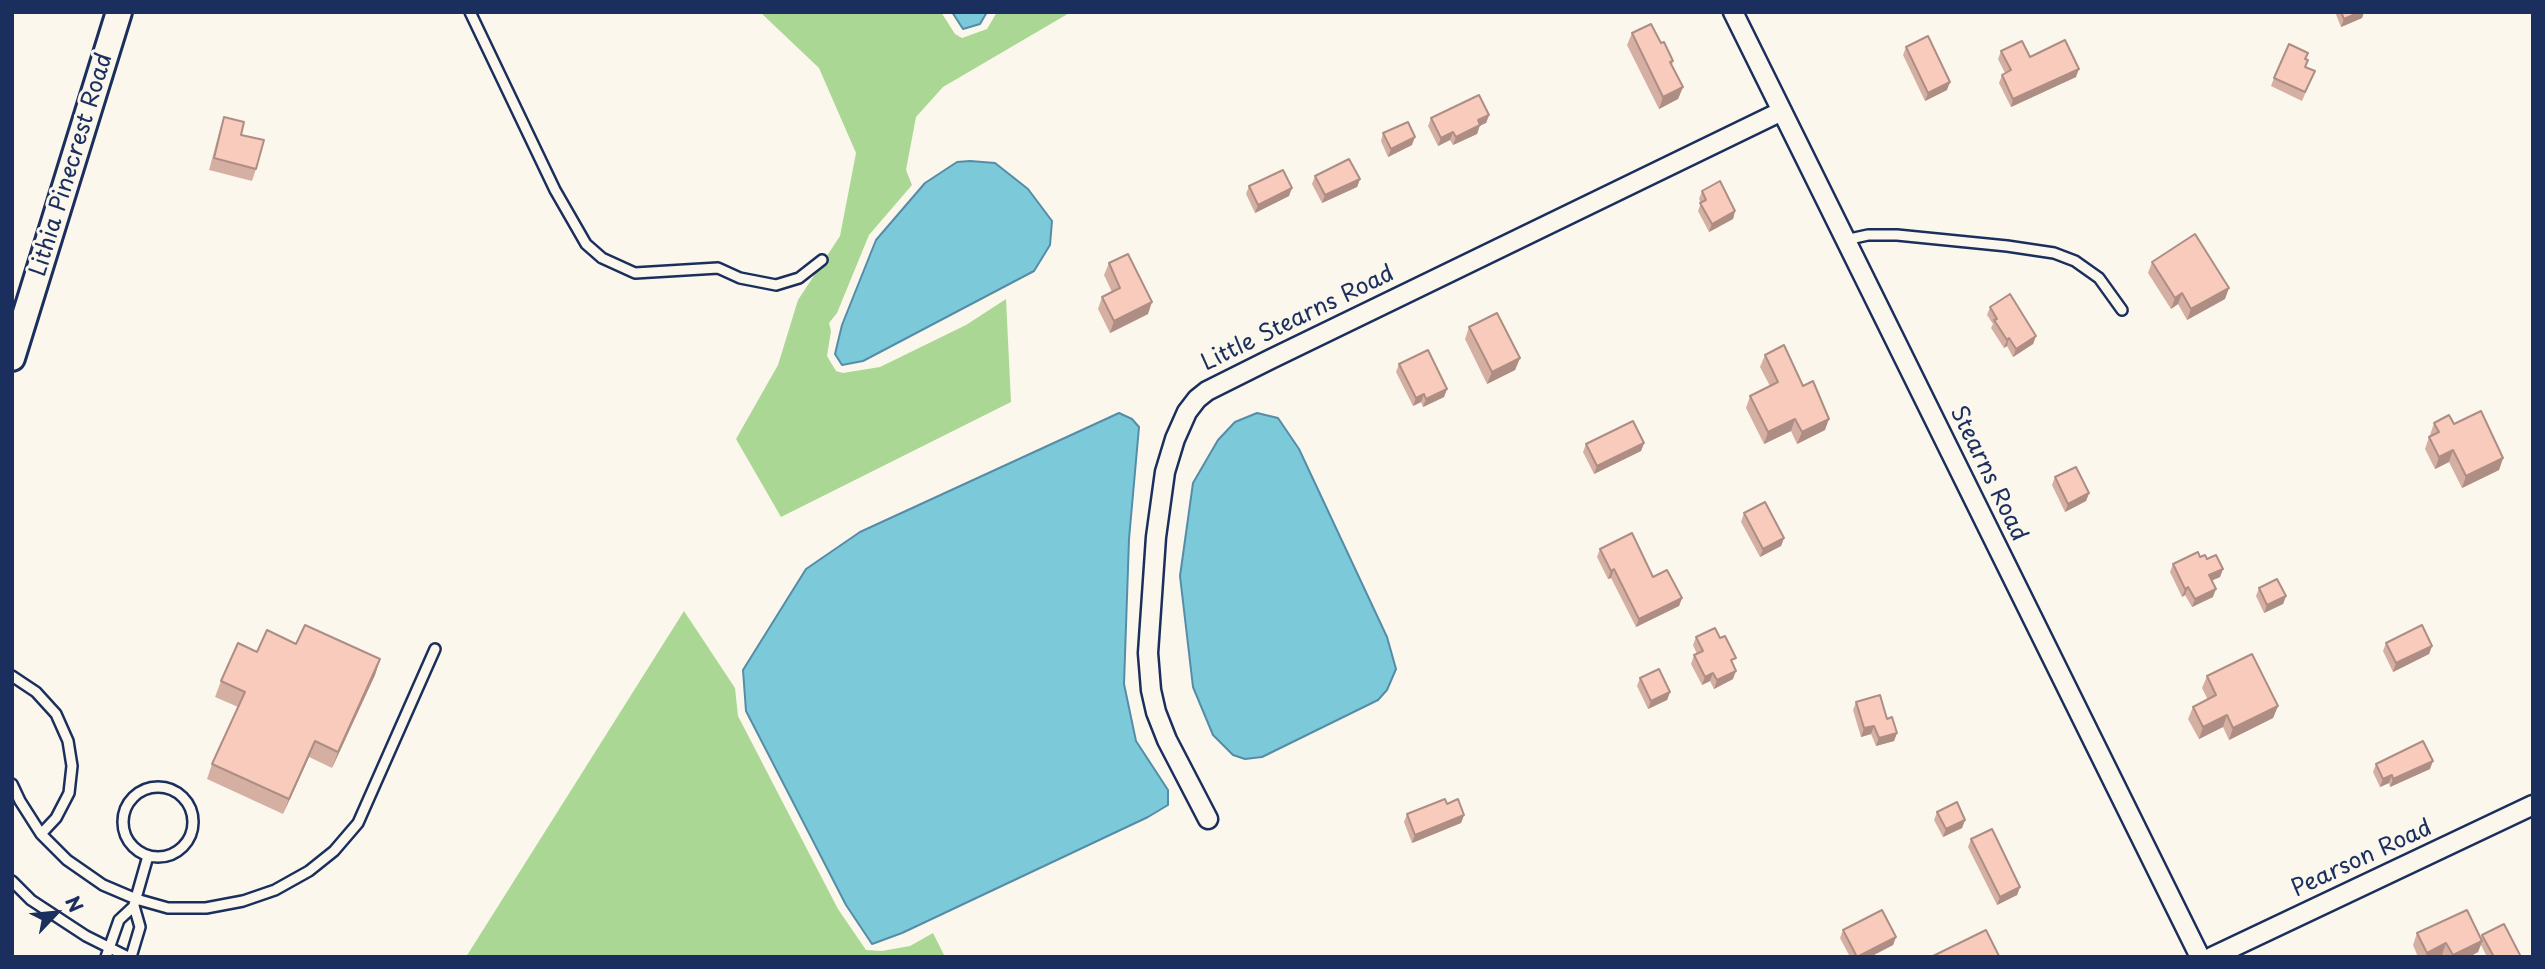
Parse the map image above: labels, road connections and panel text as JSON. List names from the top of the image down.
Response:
{
  "streets": {
    "main road": ["Lithia Pinecrest Road"],
    "street": ["Little Stearns Road", "Stearns Road", "Pearson Road"]
  },
  "crossings": [
    ["Little Stearns Road", "Stearns Road"]
  ],
  "north": "top right"
}
